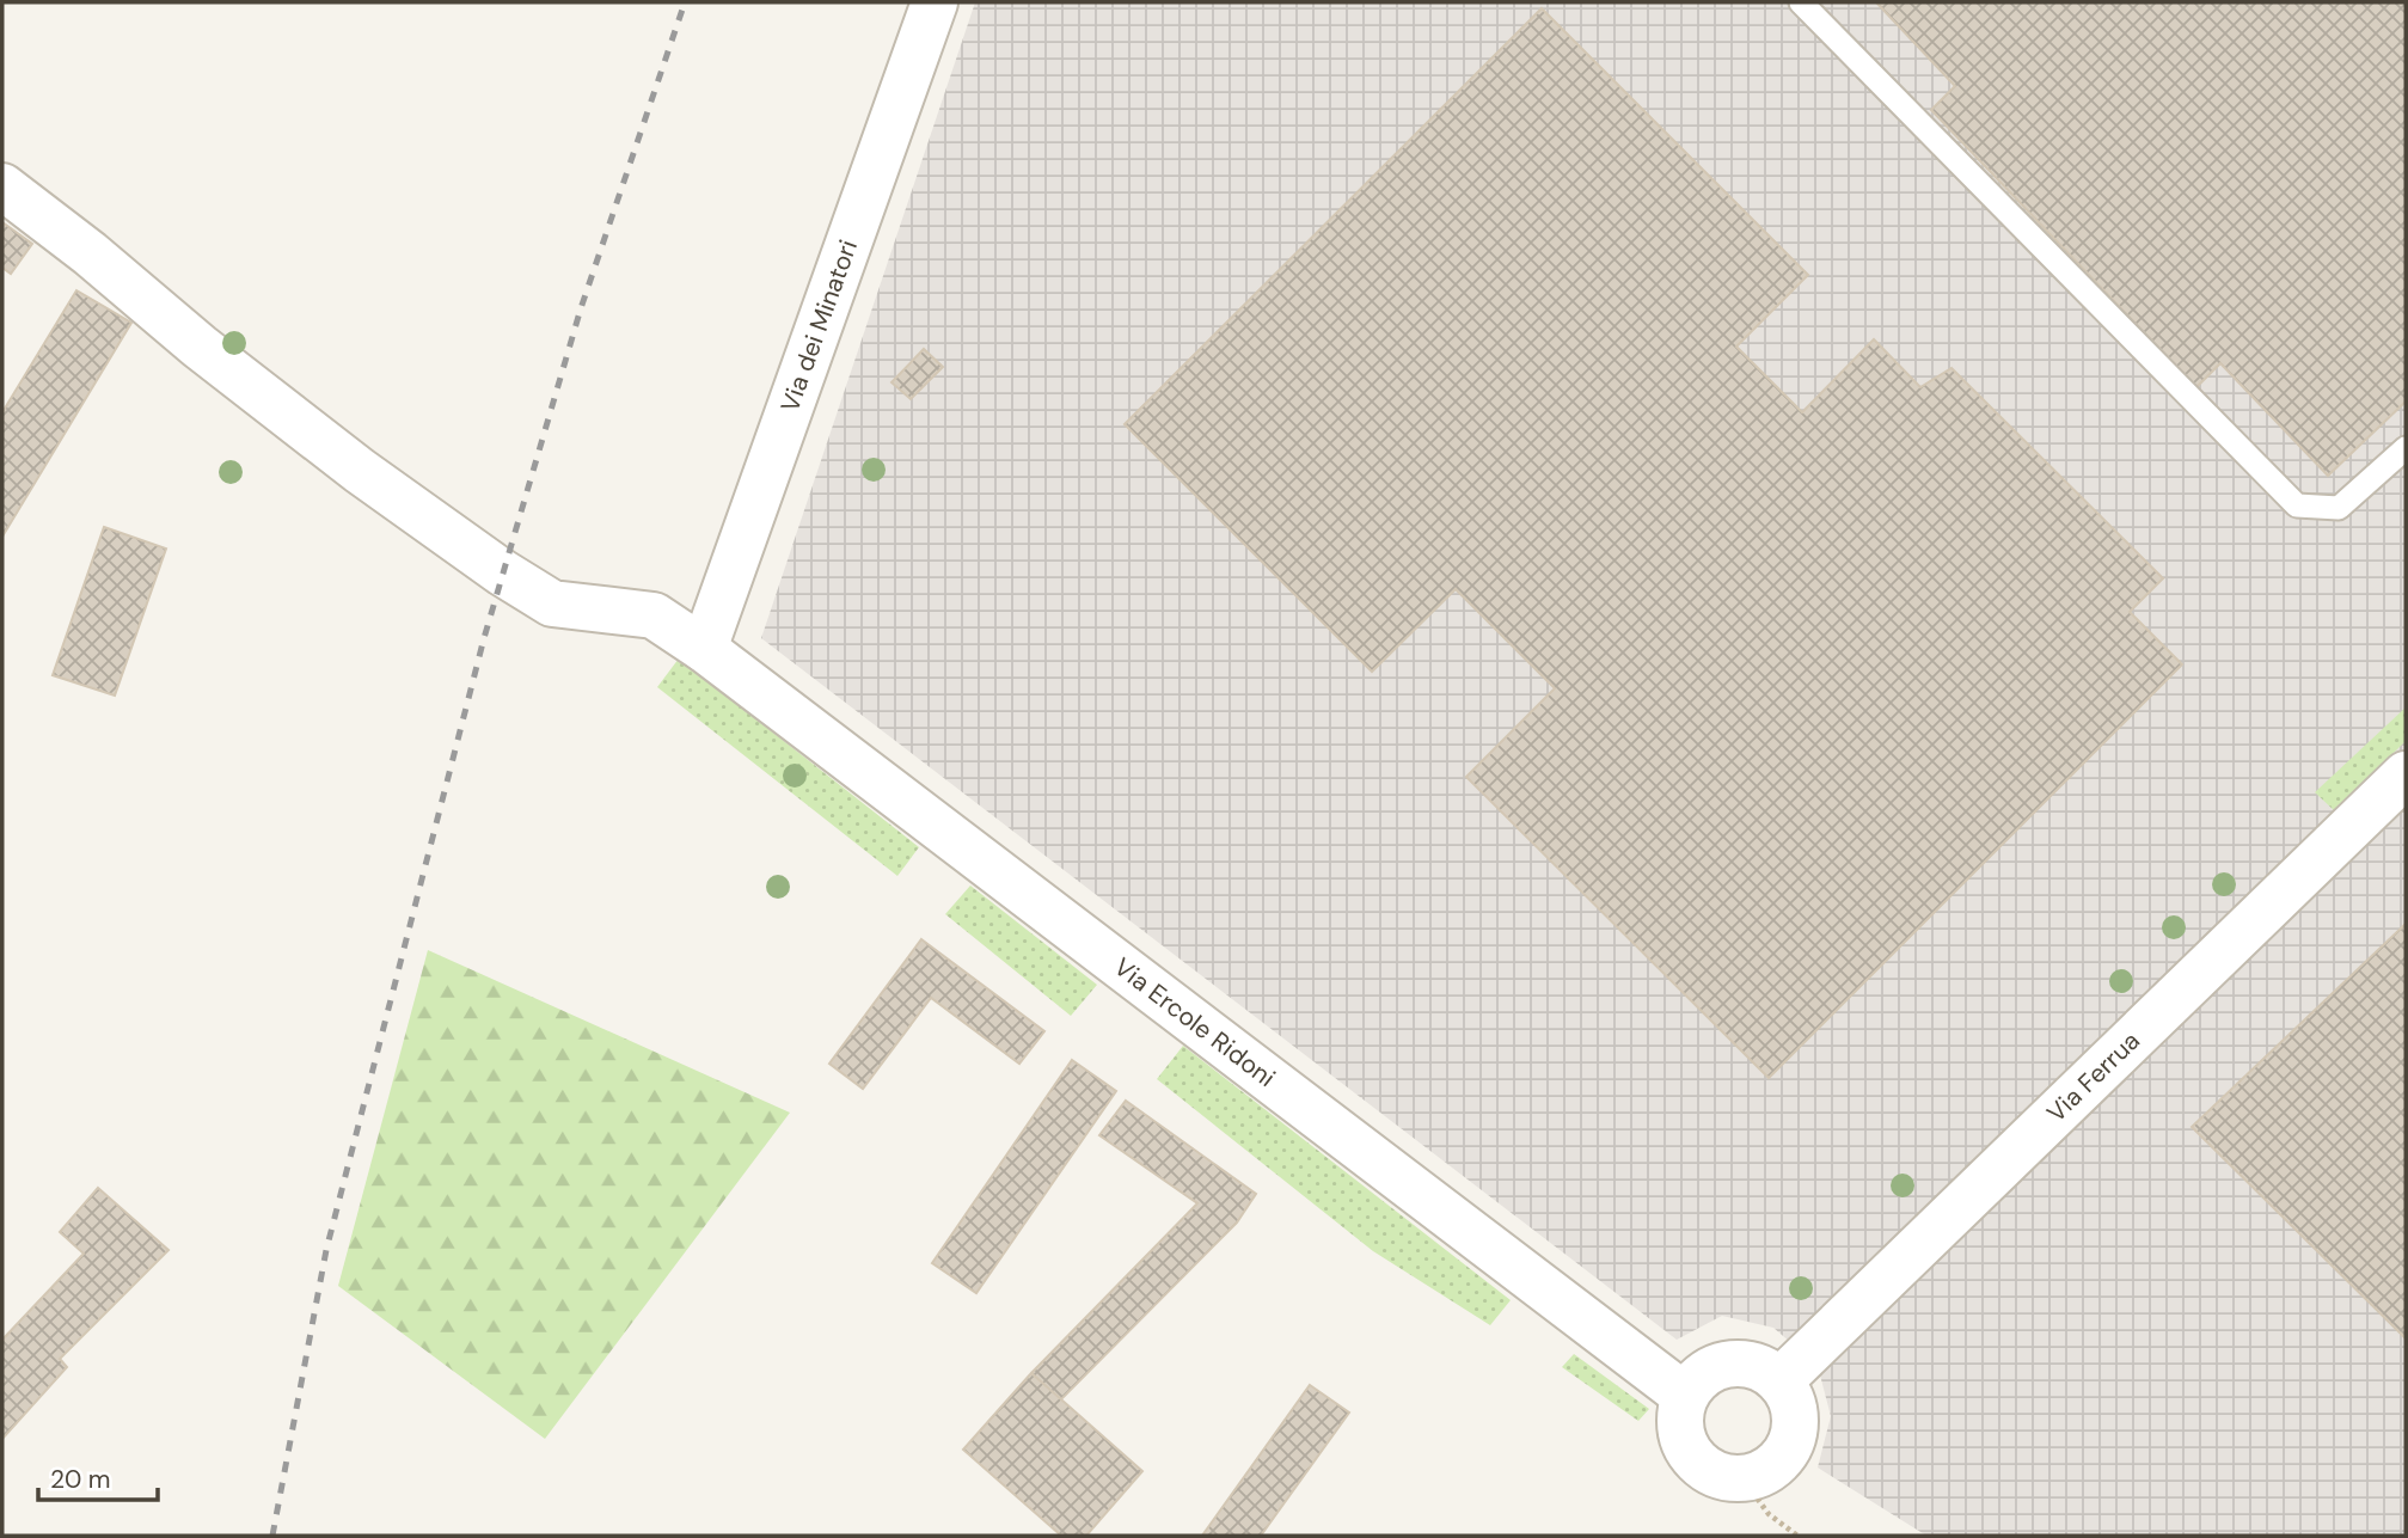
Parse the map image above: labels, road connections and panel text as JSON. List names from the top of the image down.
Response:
{
  "streets": {
    "street": ["Via dei Minatori", "Via Ercole Ridoni", "Via Ferrua"]
  },
  "crossings": [
    ["Via dei Minatori", "Via Ercole Ridoni"],
    ["Via Ercole Ridoni", "Via Ferrua"]
  ],
  "scale_bar": "20 m"
}
